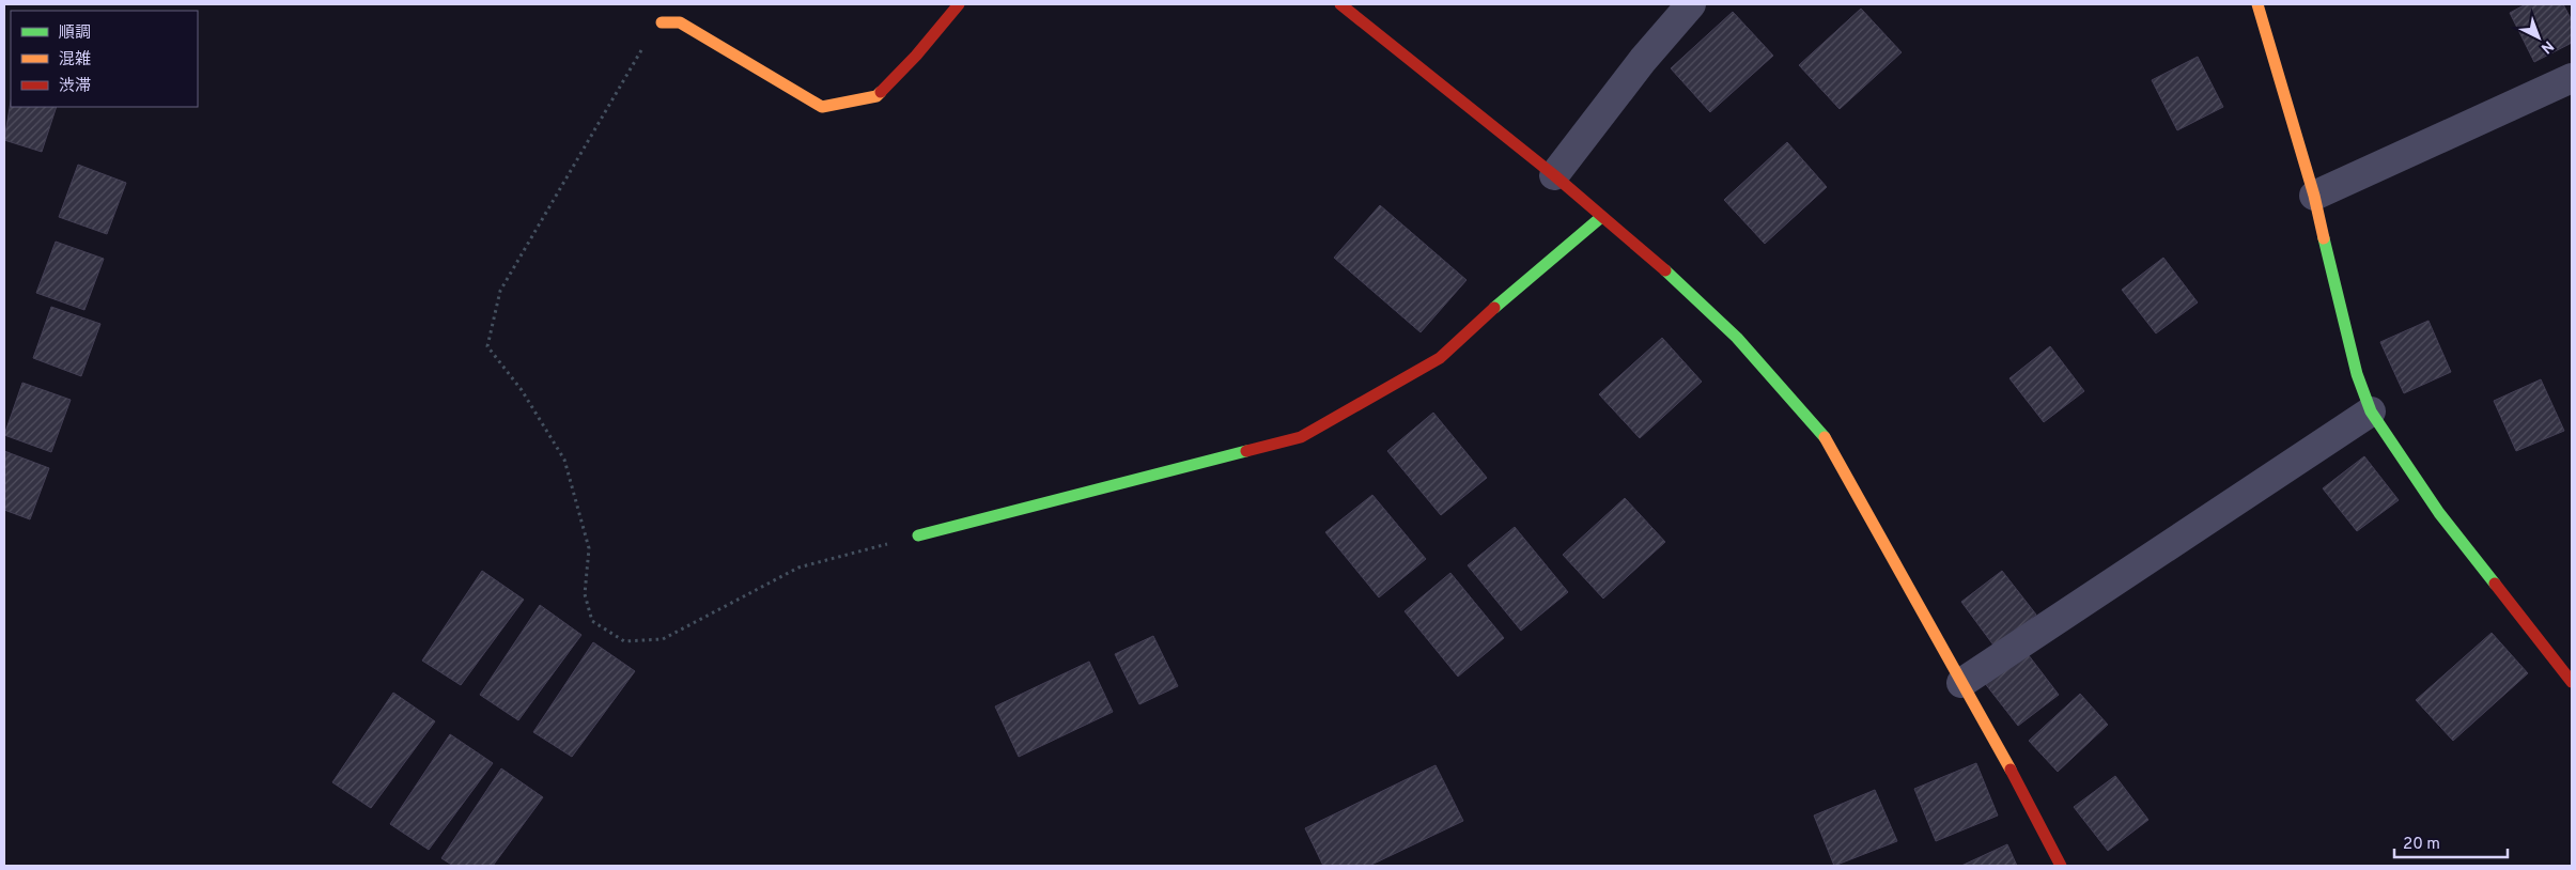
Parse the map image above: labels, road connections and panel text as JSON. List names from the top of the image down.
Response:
{
  "legend": ["順調", "混雑", "渋滞"],
  "scale_bar": "20 m",
  "north": "bottom right"
}
